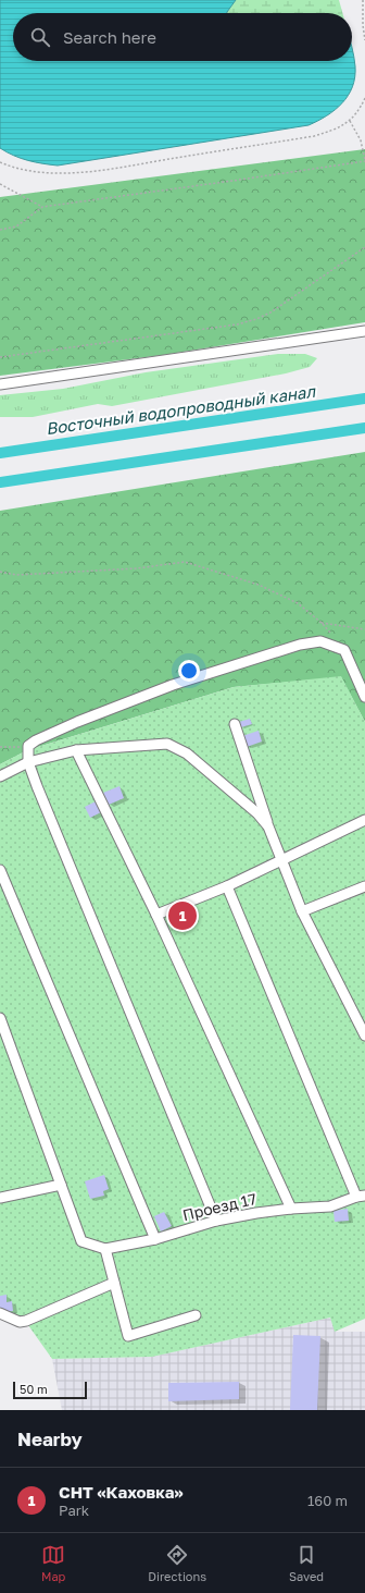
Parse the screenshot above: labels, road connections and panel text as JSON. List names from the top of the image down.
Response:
{
  "streets": {
    "street": ["Проезд 17"]
  },
  "water": ["Восточный водопроводный канал"],
  "scale_bar": "50 m",
  "page": {
    "search": "Search here",
    "pins": "1",
    "scale": "50 m",
    "heading": "Nearby",
    "list": [
      {
        "mark": "1",
        "name": "СНТ «Каховка»",
        "note": "Park",
        "value": "160 m"
      }
    ],
    "nav": ["Map", "Directions", "Saved"]
  }
}
